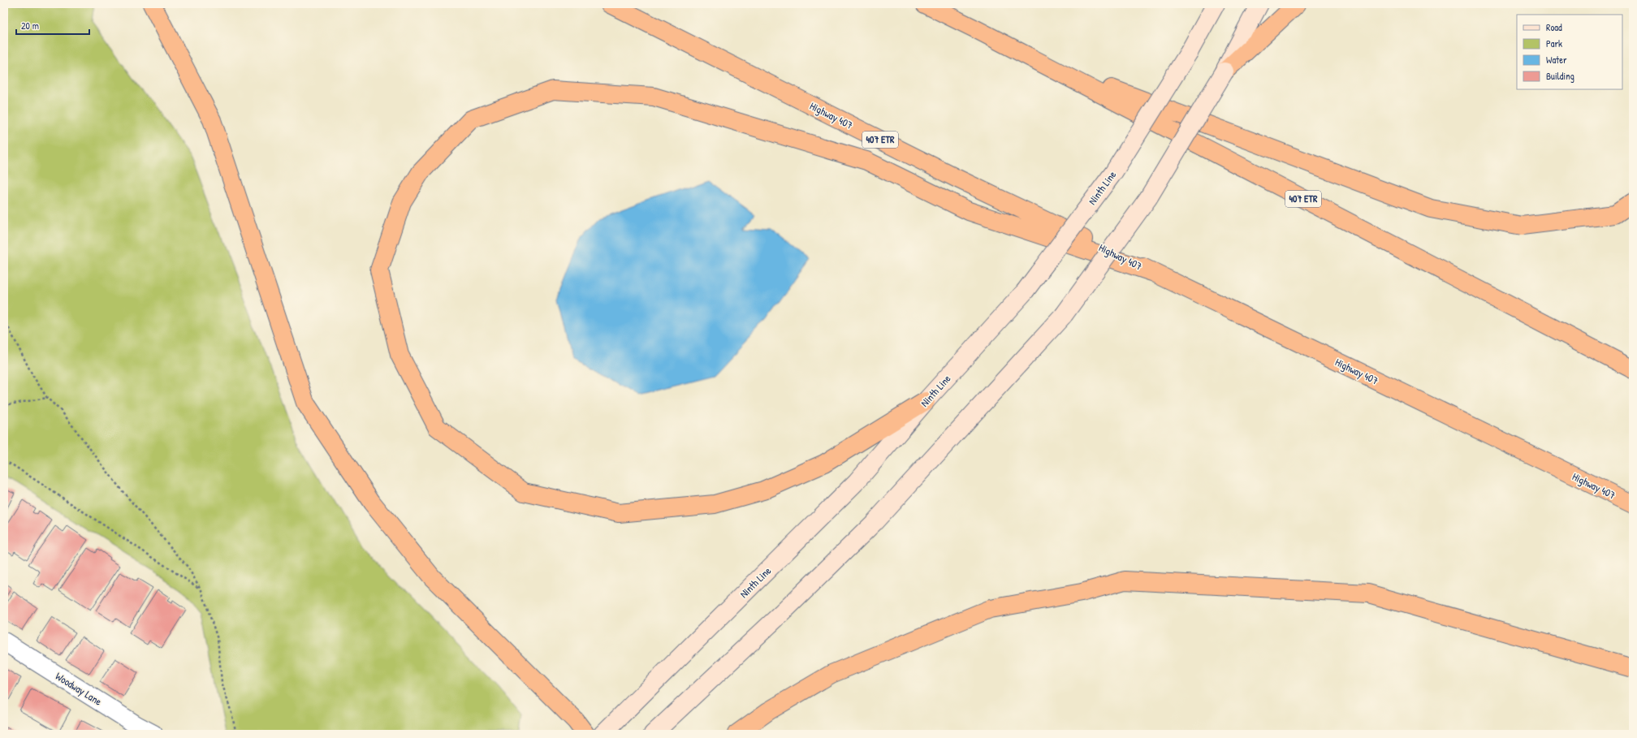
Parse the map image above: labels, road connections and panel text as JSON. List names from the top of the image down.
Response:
{
  "streets": {
    "highway": ["Highway 407", "407 ETR"],
    "main road": ["Ninth Line"],
    "street": ["Woodway Lane"]
  },
  "legend": [
    "Road",
    "Park",
    "Water",
    "Building"
  ],
  "scale_bar": "20 m"
}
